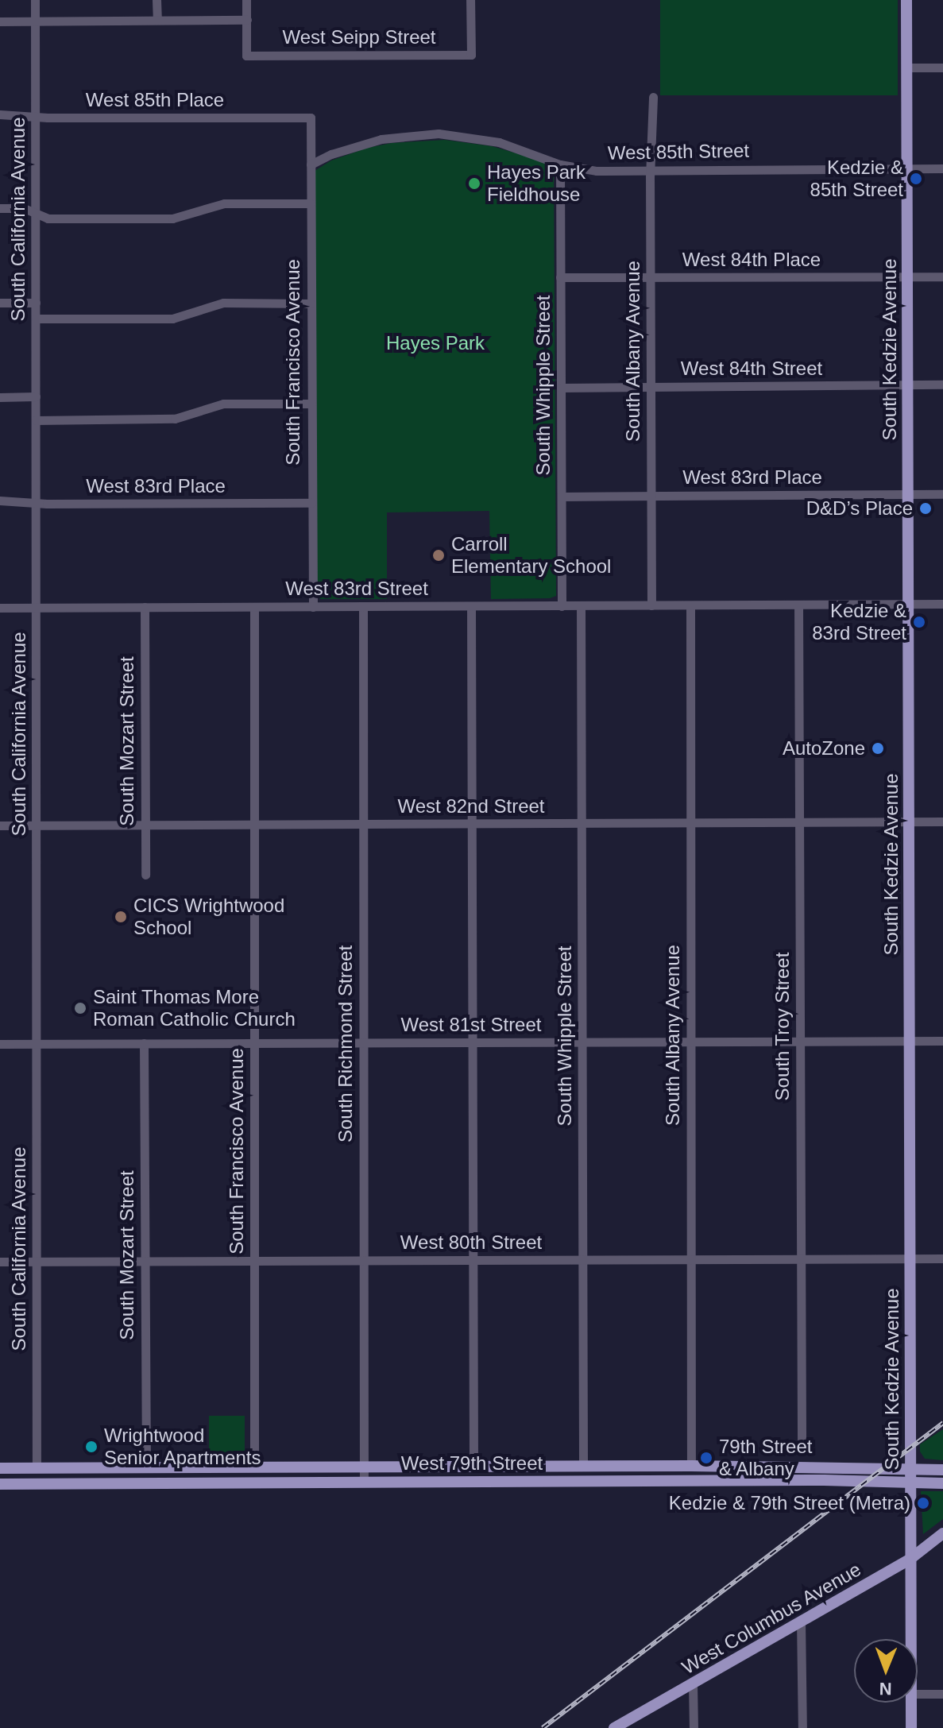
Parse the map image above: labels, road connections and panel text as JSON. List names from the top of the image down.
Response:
{
  "streets": {
    "main road": ["South Kedzie Avenue", "West 79th Street", "West Columbus Avenue"],
    "street": [
      "West Seipp Street",
      "West 85th Place",
      "West 85th Street",
      "South California Avenue",
      "West 84th Place",
      "South Albany Avenue",
      "South Francisco Avenue",
      "West 84th Street",
      "South Whipple Street",
      "West 83rd Place",
      "West 83rd Street",
      "South Mozart Street",
      "West 82nd Street",
      "West 81st Street",
      "South Troy Street",
      "South Richmond Street",
      "West 80th Street"
    ]
  },
  "crossings": [
    ["West 85th Place", "South California Avenue"],
    ["West 85th Place", "South Francisco Avenue"],
    ["West 85th Street", "South Kedzie Avenue"],
    ["West 85th Street", "South Albany Avenue"],
    ["West 85th Street", "South Francisco Avenue"],
    ["West 85th Street", "South Whipple Street"],
    ["South California Avenue", "West 83rd Place"],
    ["South California Avenue", "West 83rd Street"],
    ["South California Avenue", "West 82nd Street"],
    ["South California Avenue", "West 81st Street"],
    ["South California Avenue", "West 80th Street"],
    ["South California Avenue", "West 79th Street"],
    ["West 84th Place", "South Kedzie Avenue"],
    ["West 84th Place", "South Albany Avenue"],
    ["West 84th Place", "South Whipple Street"],
    ["South Kedzie Avenue", "West 84th Street"],
    ["South Kedzie Avenue", "West 83rd Place"],
    ["South Kedzie Avenue", "West 83rd Street"],
    ["South Kedzie Avenue", "West 82nd Street"],
    ["South Kedzie Avenue", "West 81st Street"],
    ["South Kedzie Avenue", "West 80th Street"],
    ["South Kedzie Avenue", "West 79th Street"],
    ["South Kedzie Avenue", "West Columbus Avenue"],
    ["South Albany Avenue", "West 84th Street"],
    ["South Albany Avenue", "West 83rd Place"],
    ["South Albany Avenue", "West 83rd Street"],
    ["South Albany Avenue", "West 82nd Street"],
    ["South Albany Avenue", "West 81st Street"],
    ["South Albany Avenue", "West 80th Street"],
    ["South Albany Avenue", "West 79th Street"],
    ["South Francisco Avenue", "West 83rd Place"],
    ["South Francisco Avenue", "West 83rd Street"],
    ["South Francisco Avenue", "West 82nd Street"],
    ["South Francisco Avenue", "West 81st Street"],
    ["South Francisco Avenue", "West 80th Street"],
    ["South Francisco Avenue", "West 79th Street"],
    ["West 84th Street", "South Whipple Street"],
    ["South Whipple Street", "West 83rd Place"],
    ["South Whipple Street", "West 83rd Street"],
    ["South Whipple Street", "West 82nd Street"],
    ["South Whipple Street", "West 81st Street"],
    ["South Whipple Street", "West 80th Street"],
    ["South Whipple Street", "West 79th Street"],
    ["West 83rd Street", "South Mozart Street"],
    ["West 83rd Street", "South Troy Street"],
    ["West 83rd Street", "South Richmond Street"],
    ["South Mozart Street", "West 82nd Street"],
    ["South Mozart Street", "West 81st Street"],
    ["South Mozart Street", "West 80th Street"],
    ["South Mozart Street", "West 79th Street"],
    ["West 82nd Street", "South Troy Street"],
    ["West 82nd Street", "South Richmond Street"],
    ["West 81st Street", "South Troy Street"],
    ["West 81st Street", "South Richmond Street"],
    ["South Troy Street", "West 80th Street"],
    ["South Richmond Street", "West 80th Street"],
    ["South Richmond Street", "West 79th Street"]
  ],
  "parks": ["Hayes Park"],
  "places": [
    "Kedzie & 85th Street",
    "Hayes Park Fieldhouse",
    "D&D’s Place",
    "Carroll Elementary School",
    "Kedzie & 83rd Street",
    "AutoZone",
    "CICS Wrightwood School",
    "Saint Thomas More Roman Catholic Church",
    "Wrightwood Senior Apartments",
    "79th Street & Albany",
    "Kedzie & 79th Street (Metra)"
  ],
  "north": "bottom"
}
